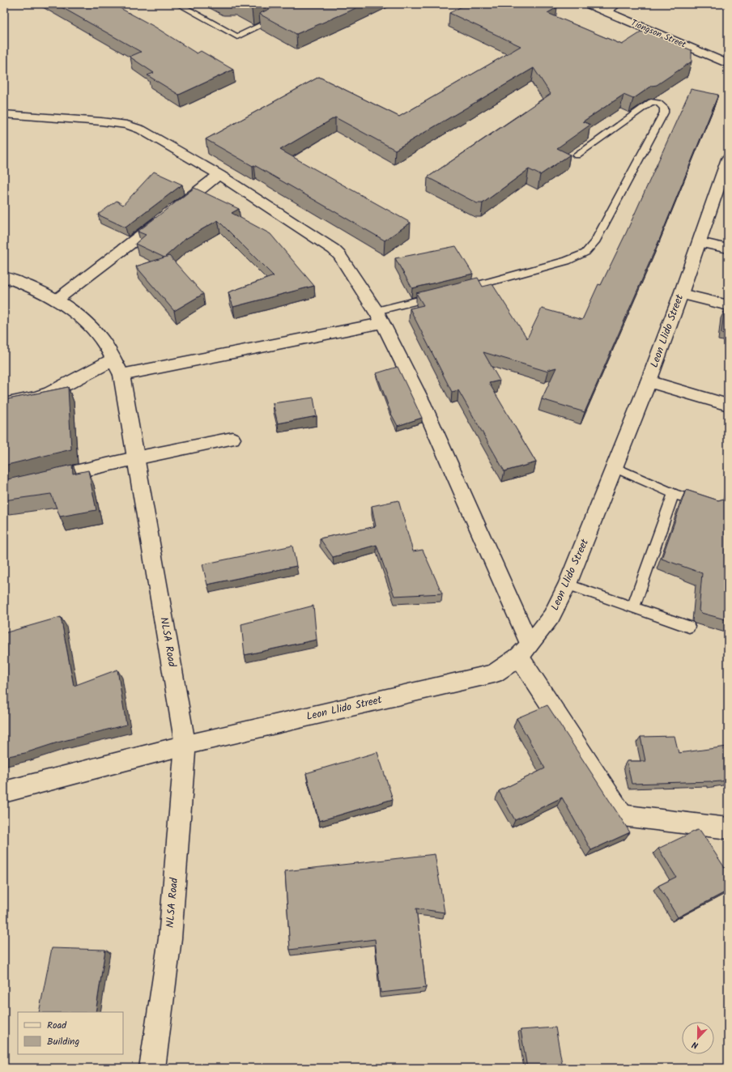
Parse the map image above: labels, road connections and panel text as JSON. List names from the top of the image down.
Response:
{
  "streets": {
    "street": ["Tiongson Street", "Leon Llido Street", "NLSA Road"]
  },
  "crossings": [
    ["Leon Llido Street", "NLSA Road"]
  ],
  "legend": ["Road", "Building"],
  "north": "bottom"
}
